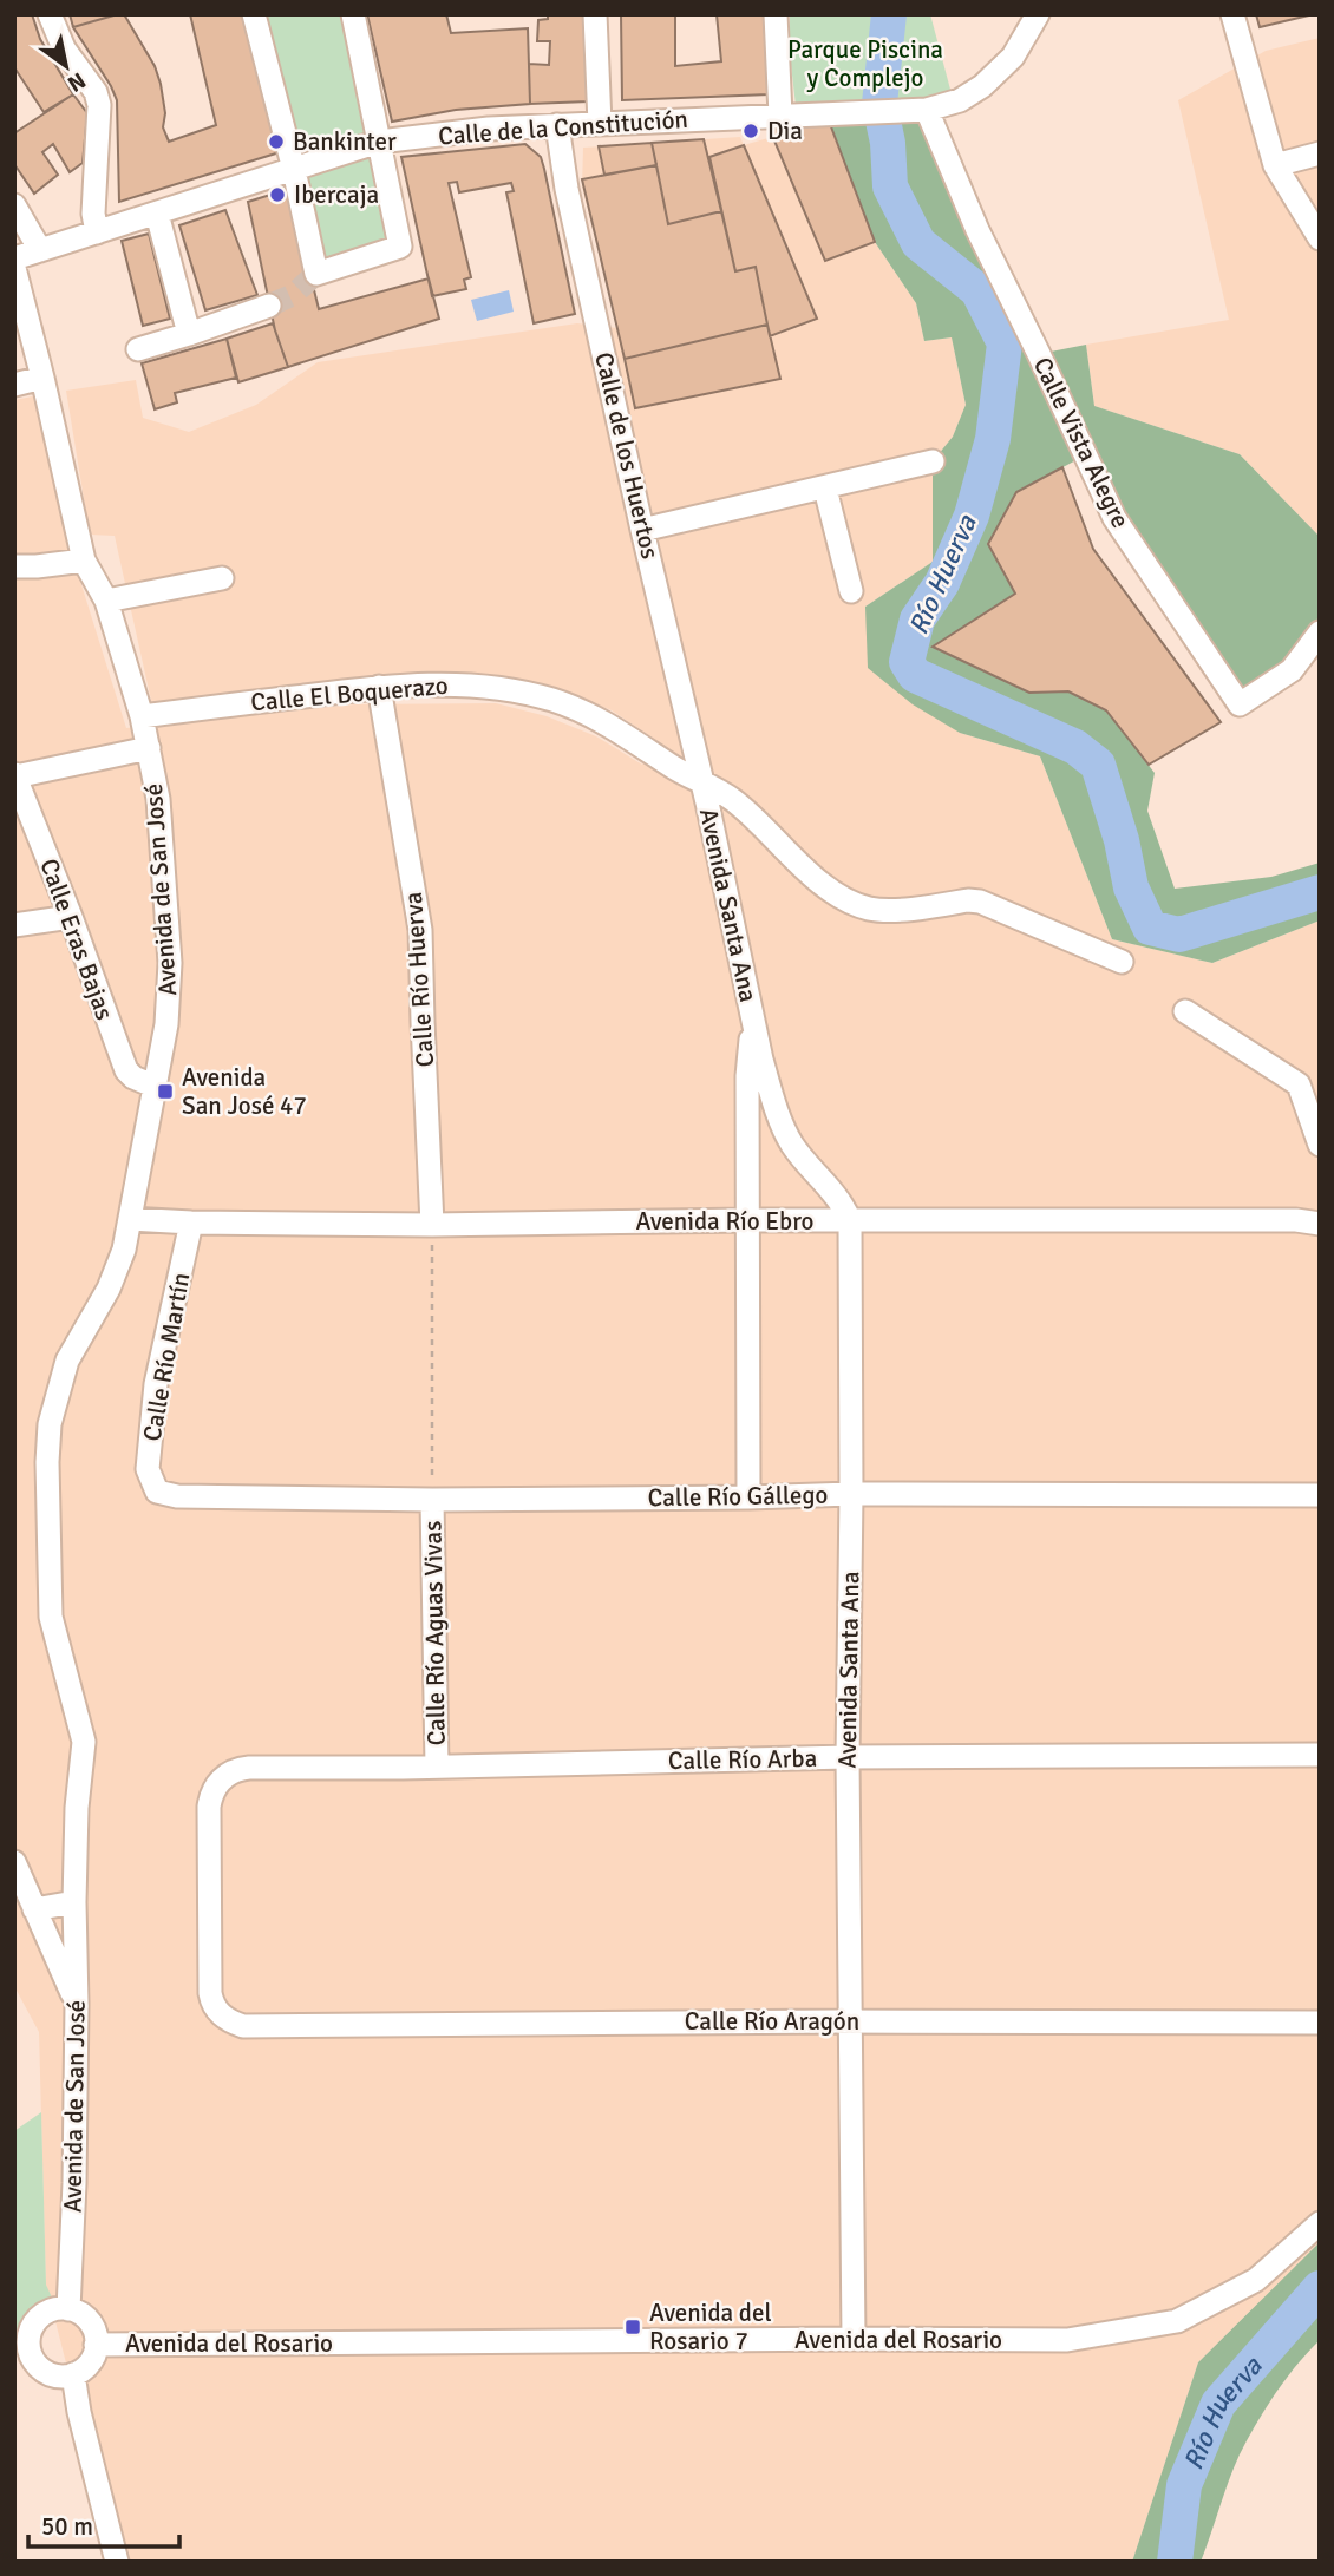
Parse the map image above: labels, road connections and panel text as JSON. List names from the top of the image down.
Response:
{
  "streets": {
    "street": [
      "Calle de la Constitución",
      "Calle Vista Alegre",
      "Calle de los Huertos",
      "Calle El Boquerazo",
      "Avenida de San José",
      "Avenida Santa Ana",
      "Calle Eras Bajas",
      "Calle Río Huerva",
      "Avenida Río Ebro",
      "Calle Río Martín",
      "Calle Río Gállego",
      "Calle Río Aguas Vivas",
      "Calle Río Arba",
      "Calle Río Aragón",
      "Avenida del Rosario"
    ]
  },
  "crossings": [
    ["Calle de la Constitución", "Calle Vista Alegre"],
    ["Calle de la Constitución", "Calle de los Huertos"],
    ["Calle de los Huertos", "Calle El Boquerazo"],
    ["Calle de los Huertos", "Avenida Santa Ana"],
    ["Calle El Boquerazo", "Avenida de San José"],
    ["Calle El Boquerazo", "Avenida Santa Ana"],
    ["Calle El Boquerazo", "Calle Río Huerva"],
    ["Avenida de San José", "Calle Eras Bajas"],
    ["Avenida de San José", "Avenida Río Ebro"],
    ["Avenida de San José", "Avenida del Rosario"],
    ["Avenida Santa Ana", "Avenida Río Ebro"],
    ["Avenida Santa Ana", "Calle Río Gállego"],
    ["Avenida Santa Ana", "Calle Río Arba"],
    ["Avenida Santa Ana", "Calle Río Aragón"],
    ["Avenida Santa Ana", "Avenida del Rosario"],
    ["Calle Río Huerva", "Avenida Río Ebro"],
    ["Avenida Río Ebro", "Calle Río Martín"],
    ["Calle Río Martín", "Calle Río Gállego"],
    ["Calle Río Gállego", "Calle Río Aguas Vivas"],
    ["Calle Río Aguas Vivas", "Calle Río Arba"],
    ["Calle Río Arba", "Calle Río Aragón"]
  ],
  "water": ["Río Huerva"],
  "parks": ["Parque Piscina y Complejo"],
  "places": {
    "other": ["Dia", "Bankinter", "Ibercaja"],
    "transit": ["Avenida San José 47", "Avenida del Rosario 7"]
  },
  "scale_bar": "50 m",
  "north": "bottom right"
}
